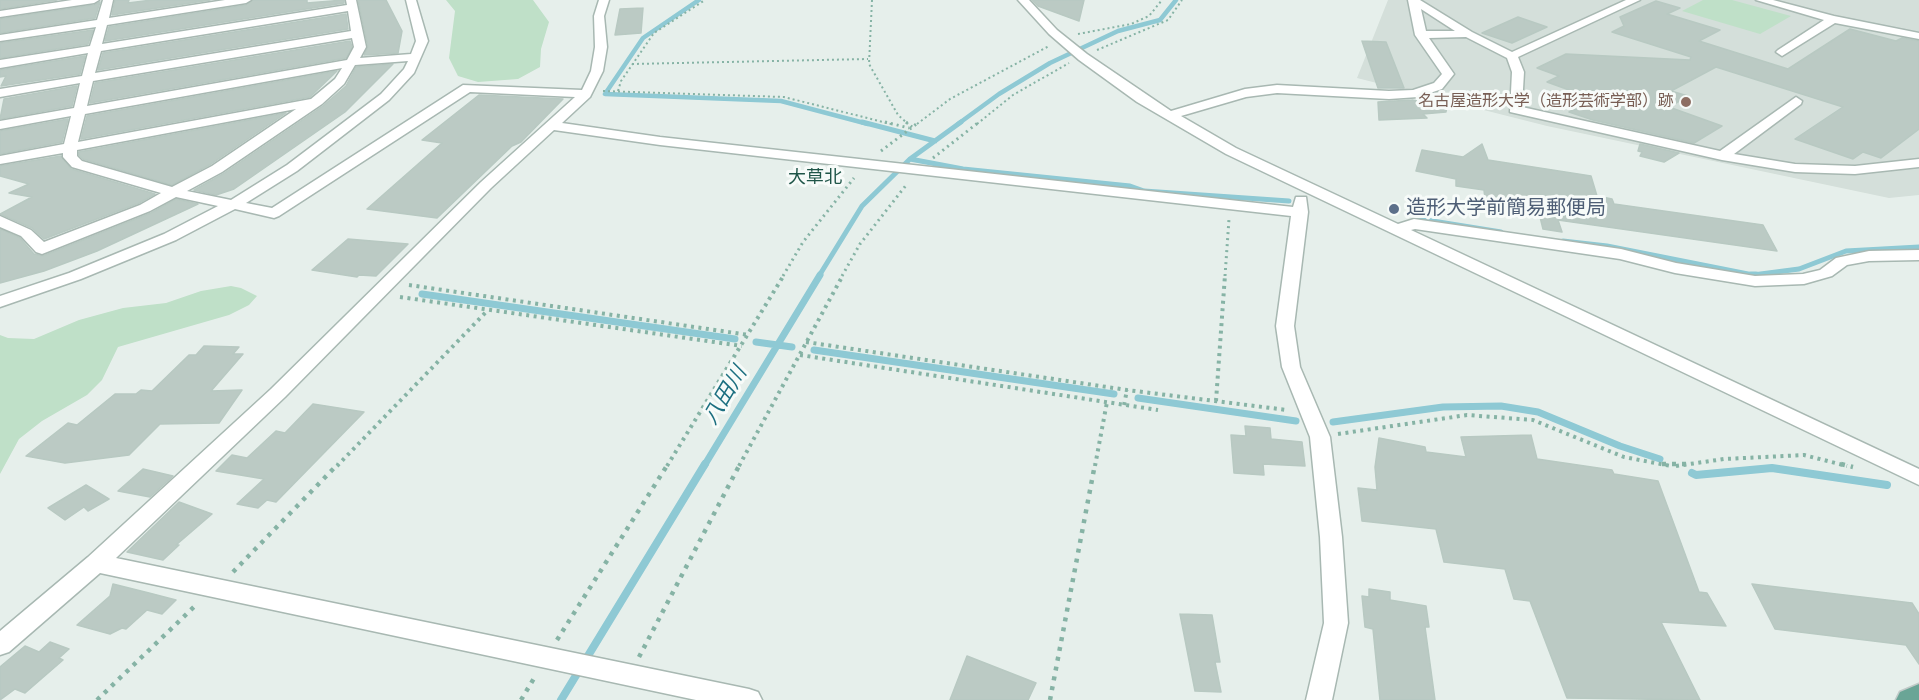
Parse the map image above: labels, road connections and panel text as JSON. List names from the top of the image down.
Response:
{
  "districts": ["大草北"],
  "water": ["八田川"],
  "places": ["名古屋造形大学（造形芸術学部）跡", "造形大学前簡易郵便局"]
}
